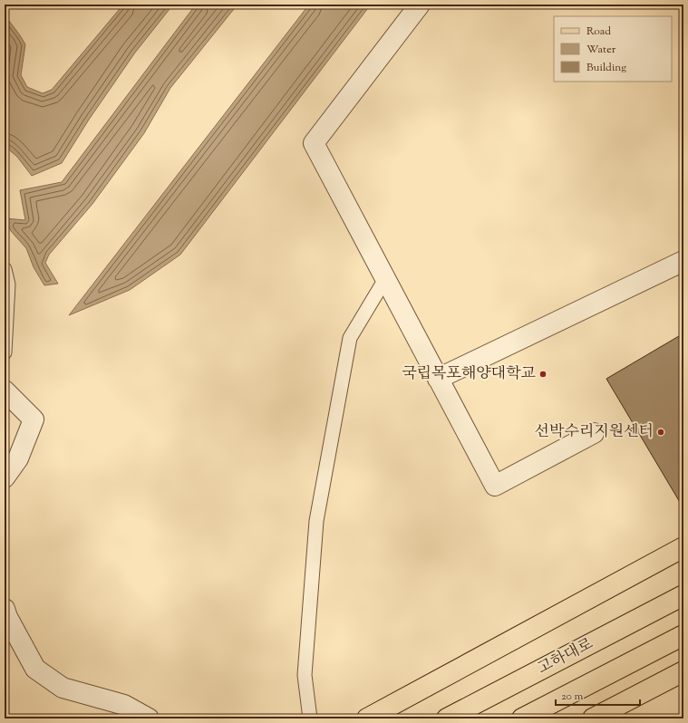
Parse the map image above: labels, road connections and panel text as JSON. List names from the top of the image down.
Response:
{
  "streets": {
    "main road": ["고하대로"]
  },
  "places": ["국립목포해양대학교", "선박수리지원센터"],
  "legend": ["Road", "Water", "Building"],
  "scale_bar": "20 m"
}
